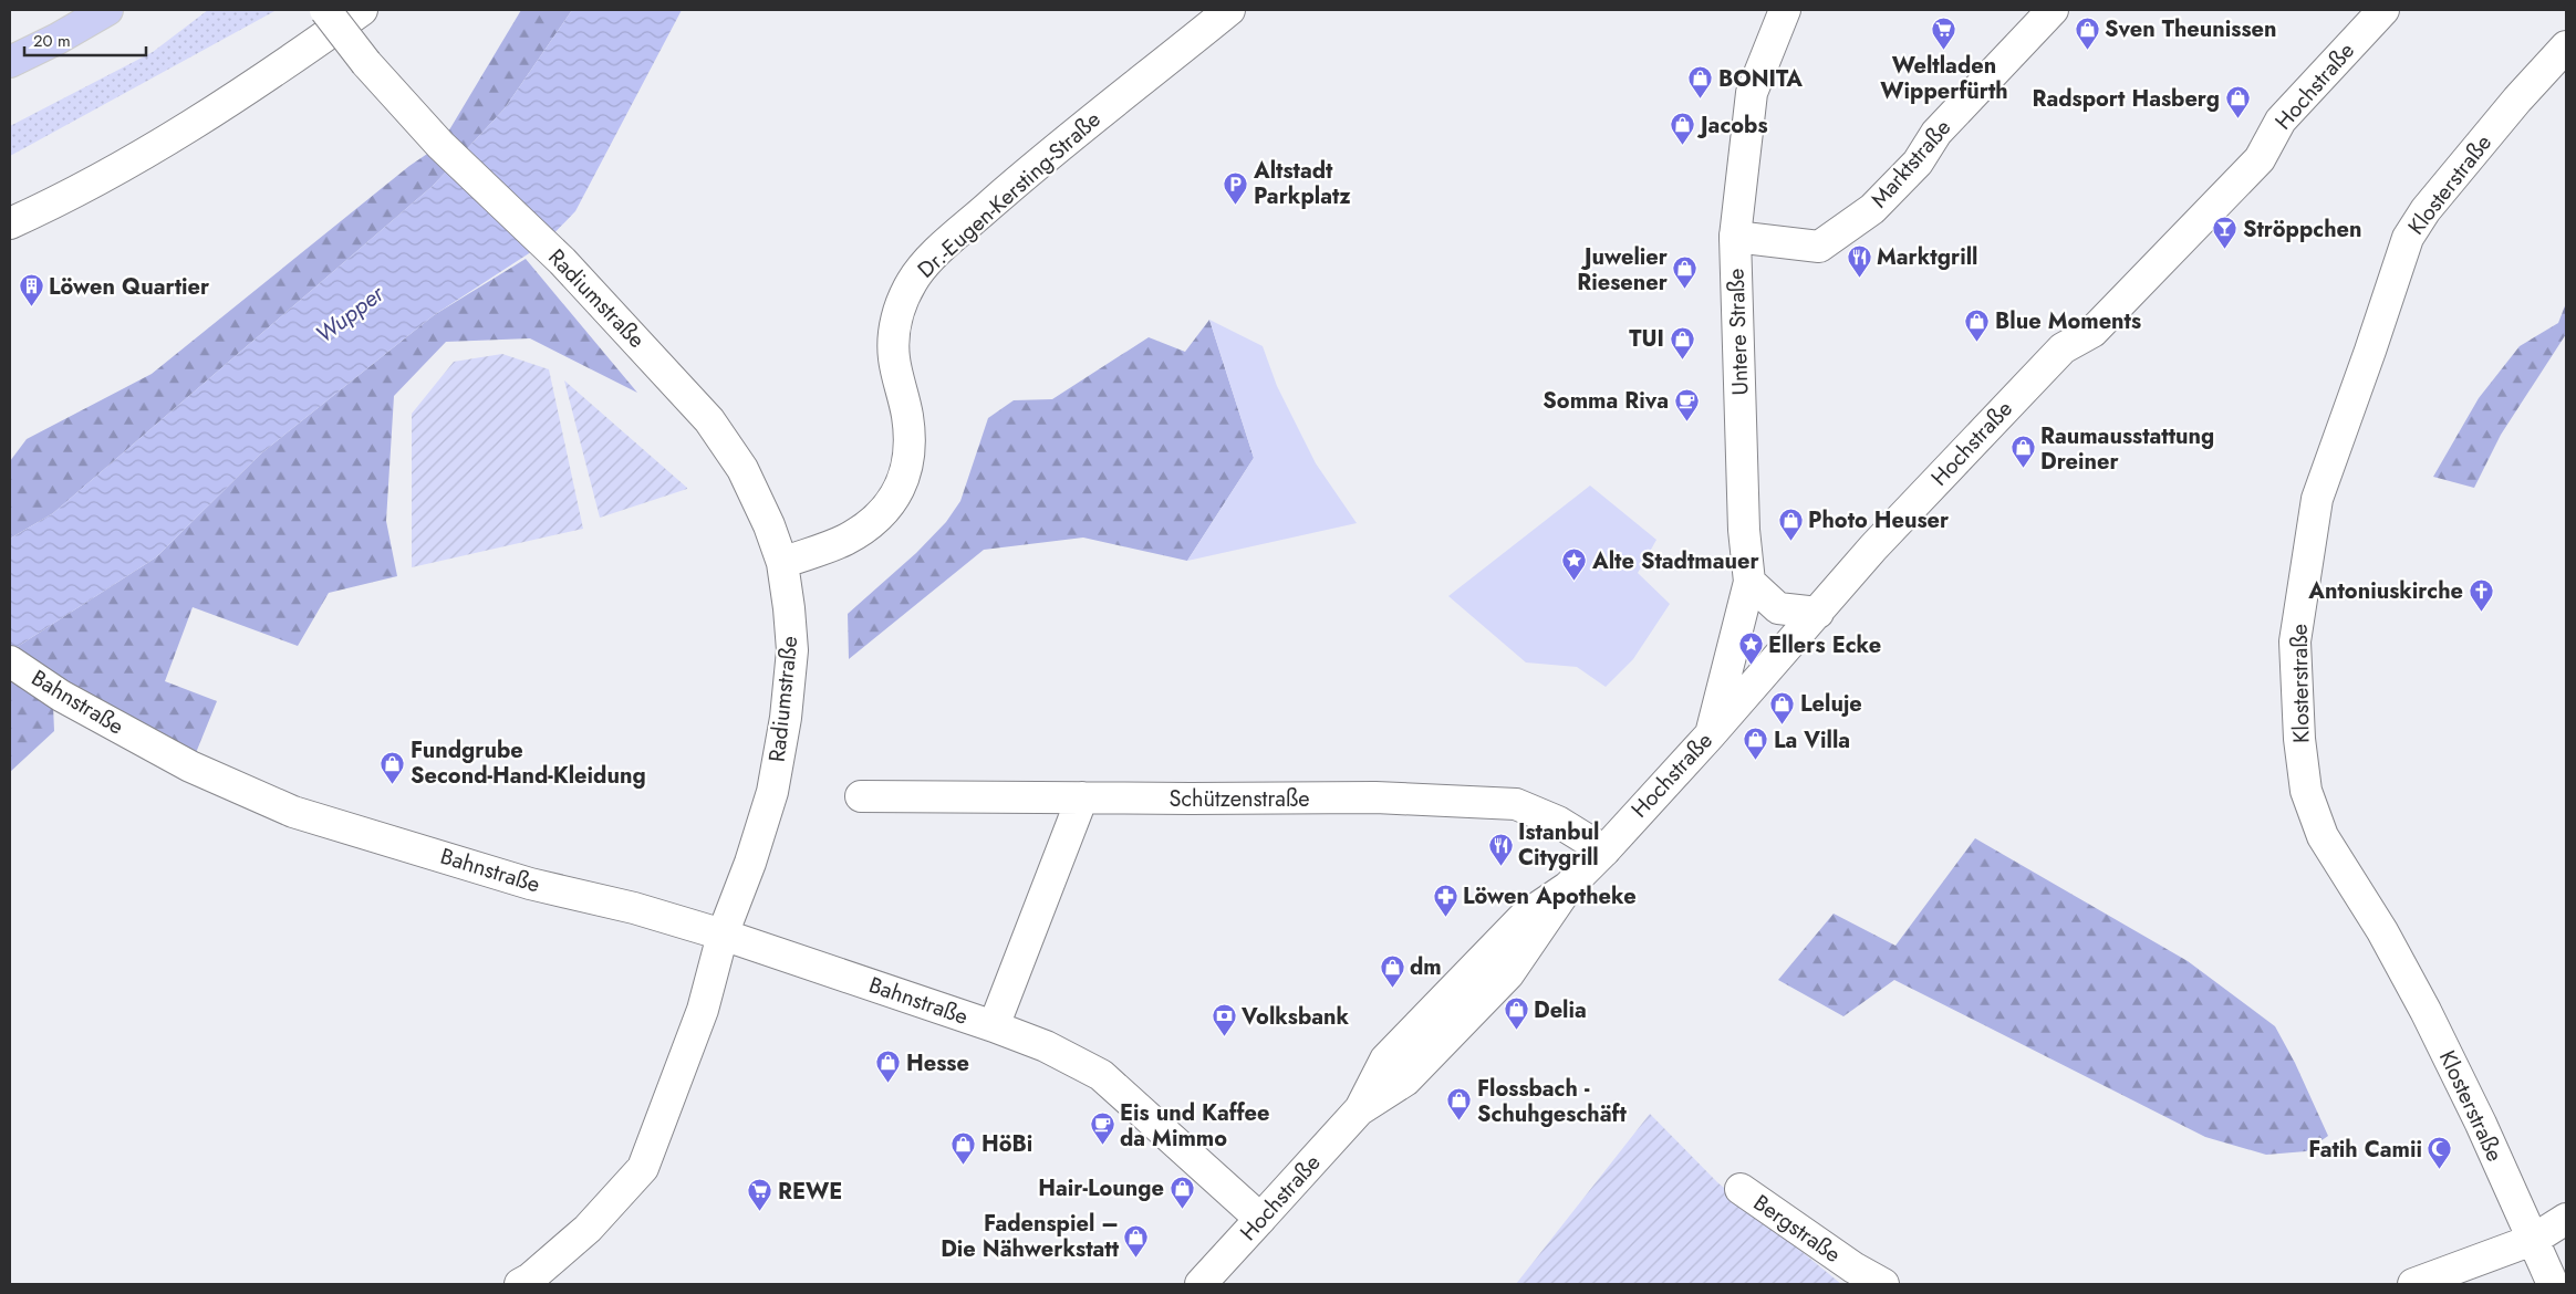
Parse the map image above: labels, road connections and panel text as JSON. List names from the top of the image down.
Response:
{
  "streets": {
    "street": [
      "Hochstraße",
      "Marktstraße",
      "Klosterstraße",
      "Dr.-Eugen-Kersting-Straße",
      "Radiumstraße",
      "Untere Straße",
      "Bahnstraße",
      "Schützenstraße",
      "Bergstraße"
    ]
  },
  "crossings": [
    ["Hochstraße", "Bahnstraße"],
    ["Hochstraße", "Schützenstraße"],
    ["Marktstraße", "Untere Straße"],
    ["Dr.-Eugen-Kersting-Straße", "Radiumstraße"],
    ["Radiumstraße", "Bahnstraße"],
    ["Bahnstraße", "Schützenstraße"]
  ],
  "water": ["Wupper"],
  "places": {
    "shop": [
      "Sven Theunissen",
      "BONITA",
      "Radsport Hasberg",
      "Jacobs",
      "Juwelier Riesener",
      "Blue Moments",
      "TUI",
      "Raumausstattung Dreiner",
      "Photo Heuser",
      "Leluje",
      "La Villa",
      "Fundgrube Second-Hand-Kleidung",
      "dm",
      "Delia",
      "Hesse",
      "Flossbach - Schuhgeschäft",
      "HöBi",
      "Hair-Lounge",
      "Fadenspiel – Die Nähwerkstatt"
    ],
    "supermarket": ["Weltladen Wipperfürth", "REWE"],
    "parking": ["Altstadt Parkplatz"],
    "bar": ["Ströppchen"],
    "restaurant": ["Marktgrill", "Istanbul Citygrill"],
    "building": ["Löwen Quartier"],
    "cafe": ["Somma Riva", "Eis und Kaffee da Mimmo"],
    "place": ["Alte Stadtmauer", "Ellers Ecke"],
    "church": ["Antoniuskirche"],
    "pharmacy": ["Löwen Apotheke"],
    "bank": ["Volksbank"],
    "mosque": ["Fatih Camii"]
  },
  "scale_bar": "20 m"
}
